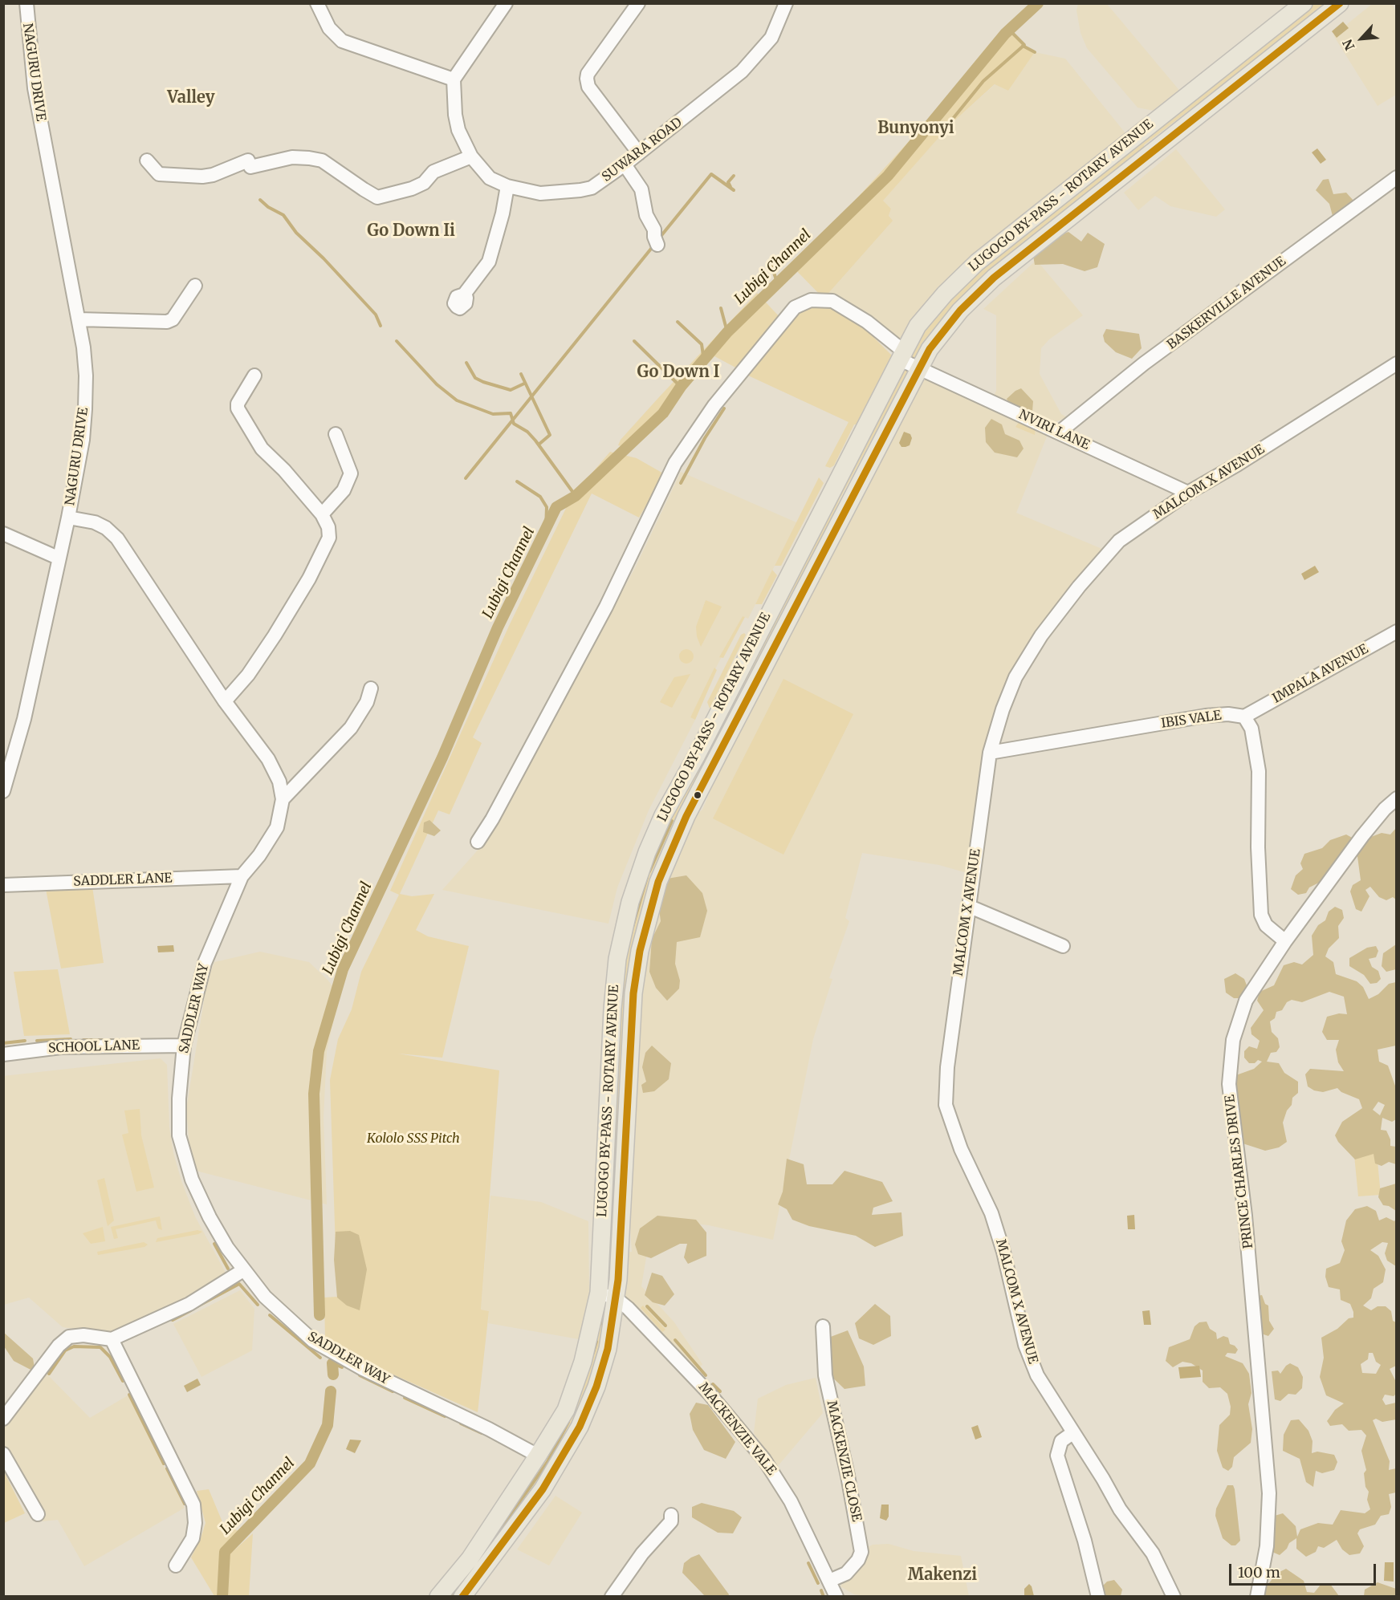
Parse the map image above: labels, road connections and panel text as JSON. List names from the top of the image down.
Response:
{
  "streets": {
    "main road": ["LUGOGO BY-PASS - ROTARY AVENUE"],
    "street": [
      "NAGURU DRIVE",
      "SUWARA ROAD",
      "BASKERVILLE AVENUE",
      "NVIRI LANE",
      "MALCOM X AVENUE",
      "IMPALA AVENUE",
      "IBIS VALE",
      "SADDLER LANE",
      "SADDLER WAY",
      "SCHOOL LANE",
      "PRINCE CHARLES DRIVE",
      "MACKENZIE VALE",
      "MACKENZIE CLOSE"
    ]
  },
  "crossings": [
    ["LUGOGO BY-PASS - ROTARY AVENUE", "NVIRI LANE"],
    ["LUGOGO BY-PASS - ROTARY AVENUE", "SADDLER WAY"],
    ["LUGOGO BY-PASS - ROTARY AVENUE", "MACKENZIE VALE"],
    ["BASKERVILLE AVENUE", "NVIRI LANE"],
    ["NVIRI LANE", "MALCOM X AVENUE"],
    ["MALCOM X AVENUE", "IBIS VALE"],
    ["IMPALA AVENUE", "IBIS VALE"],
    ["SADDLER LANE", "SADDLER WAY"],
    ["SADDLER WAY", "SCHOOL LANE"],
    ["MACKENZIE VALE", "MACKENZIE CLOSE"]
  ],
  "districts": [
    "Valley",
    "Bunyonyi",
    "Go Down Ii",
    "Go Down I",
    "Makenzi"
  ],
  "water": ["Lubigi Channel"],
  "parks": ["Kololo SSS Pitch"],
  "scale_bar": "100 m",
  "north": "bottom left"
}
